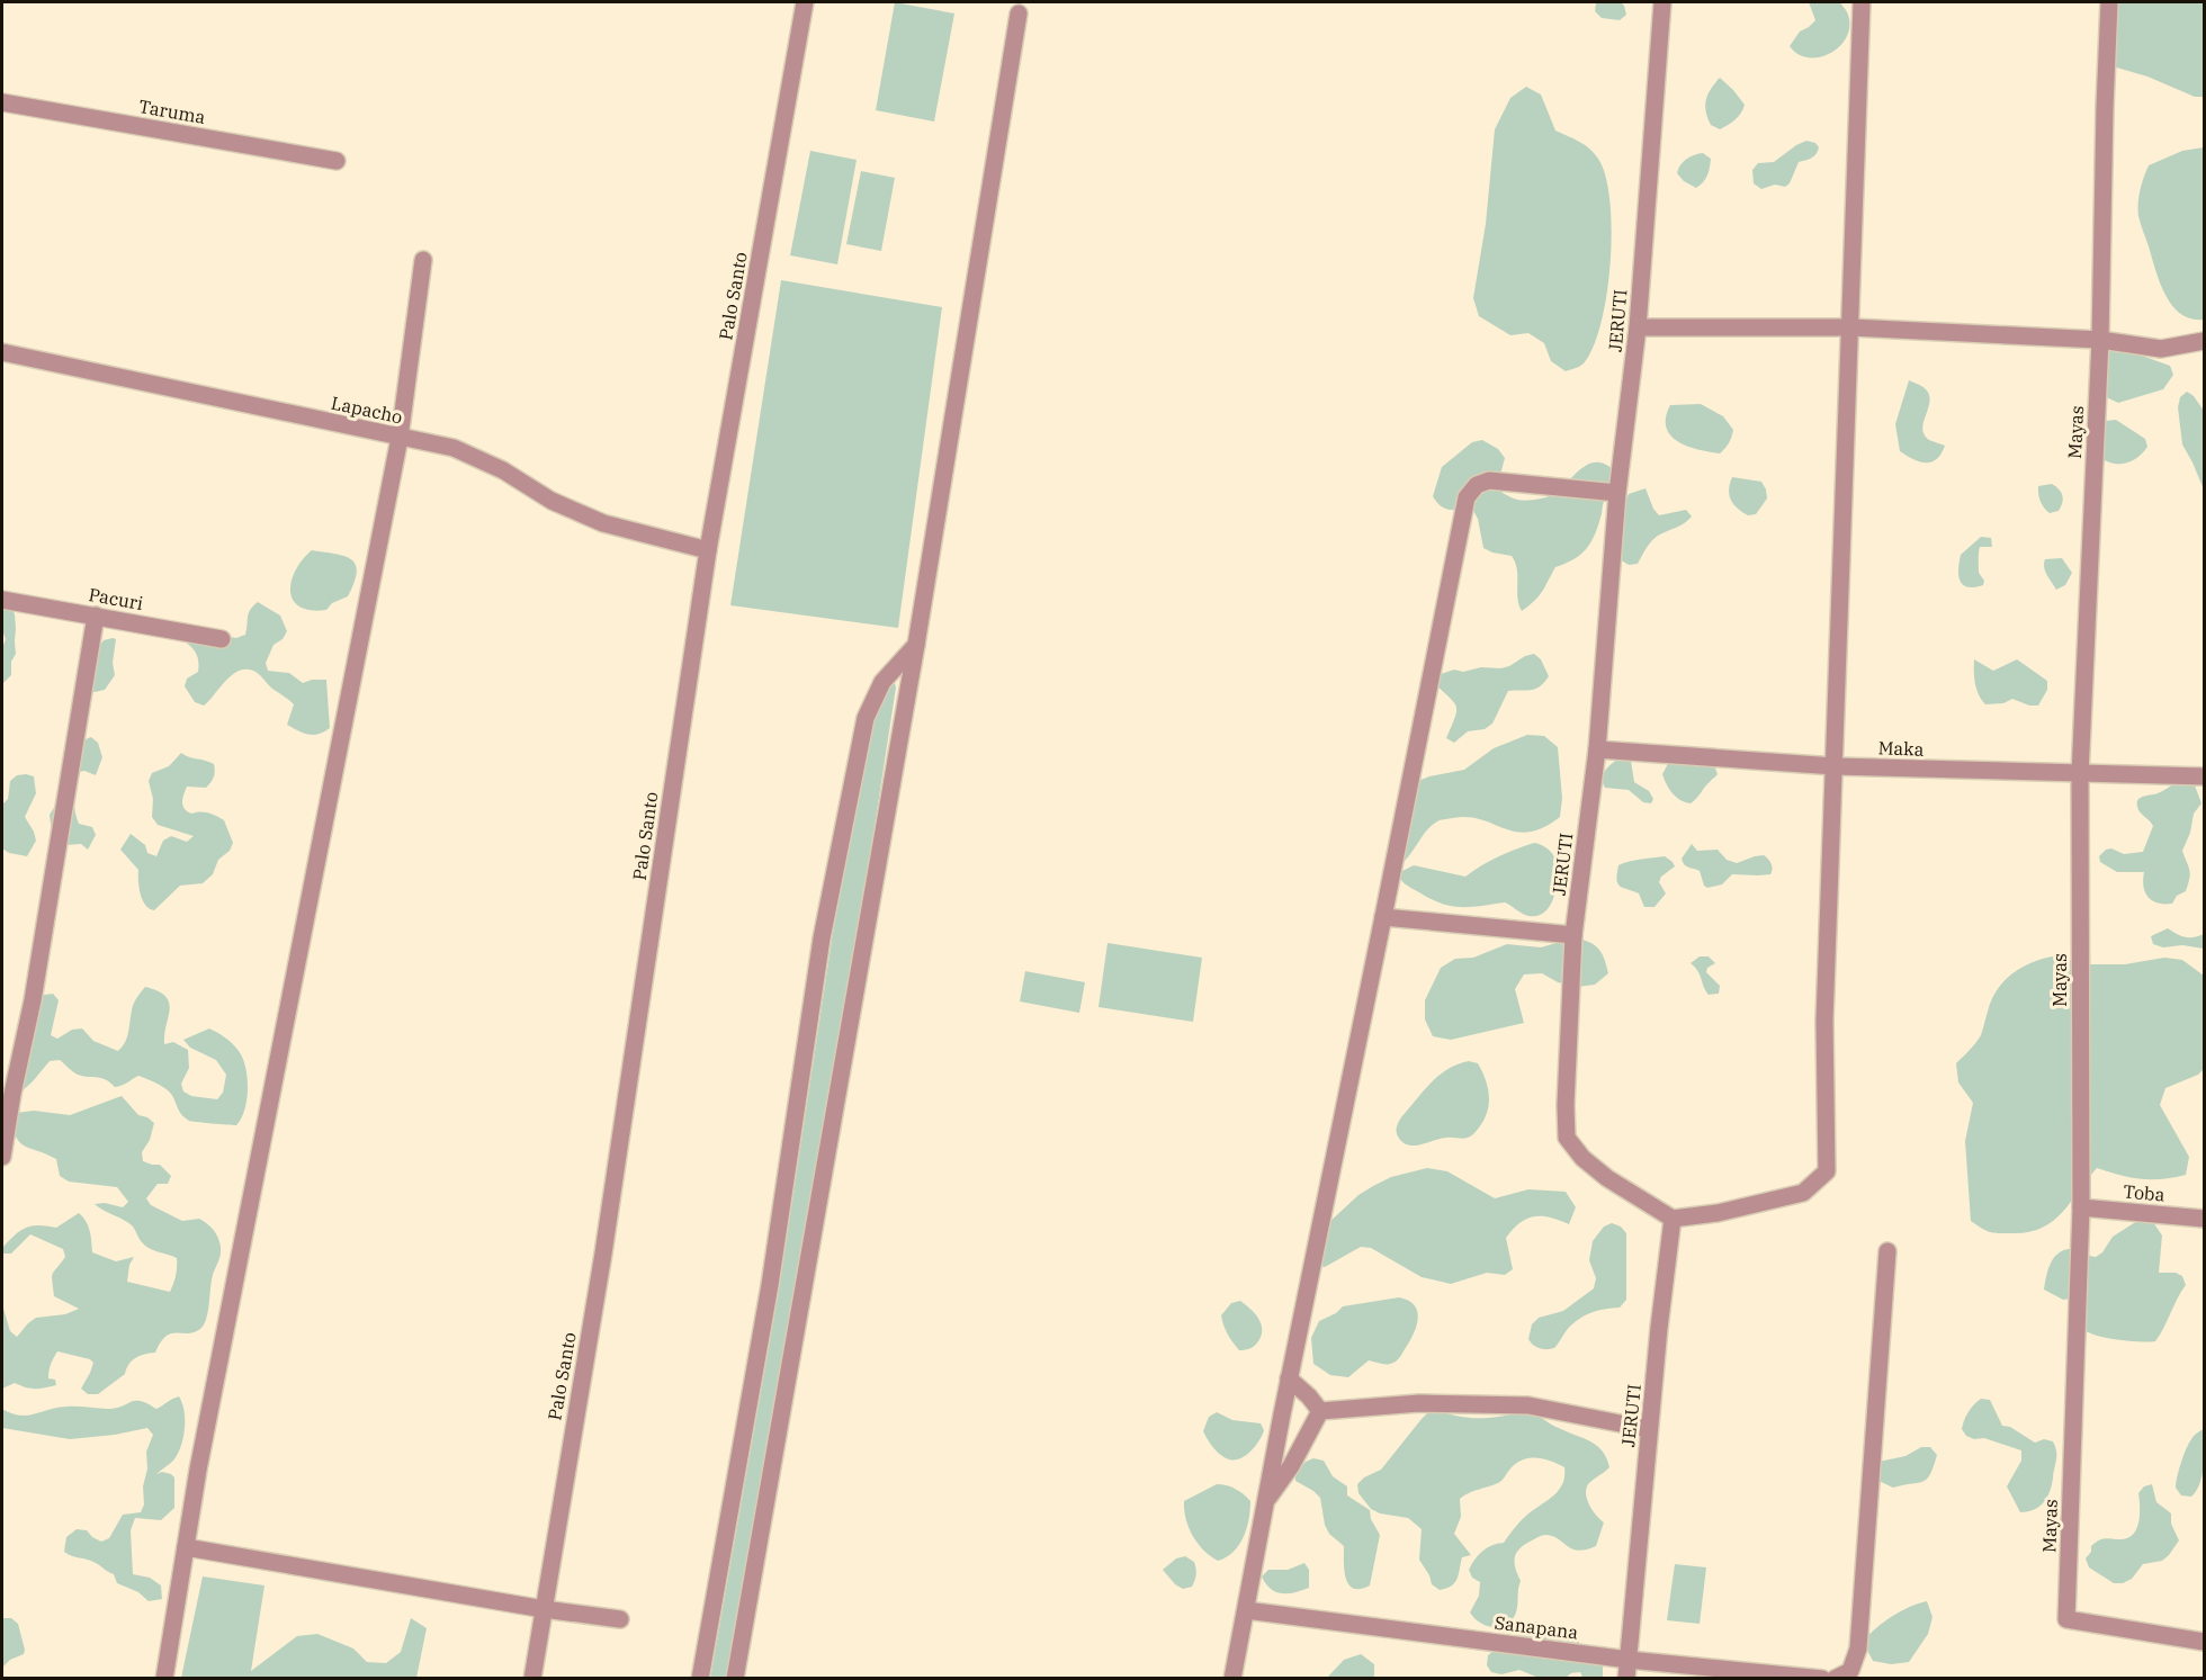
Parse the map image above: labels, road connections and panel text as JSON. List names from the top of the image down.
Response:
{
  "streets": {
    "street": [
      "Taruma",
      "Palo Santo",
      "JERUTI",
      "Lapacho",
      "Mayas",
      "Pacuri",
      "Maka",
      "Toba",
      "Sanapana"
    ]
  },
  "crossings": [
    ["Palo Santo", "Lapacho"],
    ["JERUTI", "Maka"],
    ["JERUTI", "Sanapana"],
    ["Mayas", "Maka"],
    ["Mayas", "Toba"]
  ]
}
